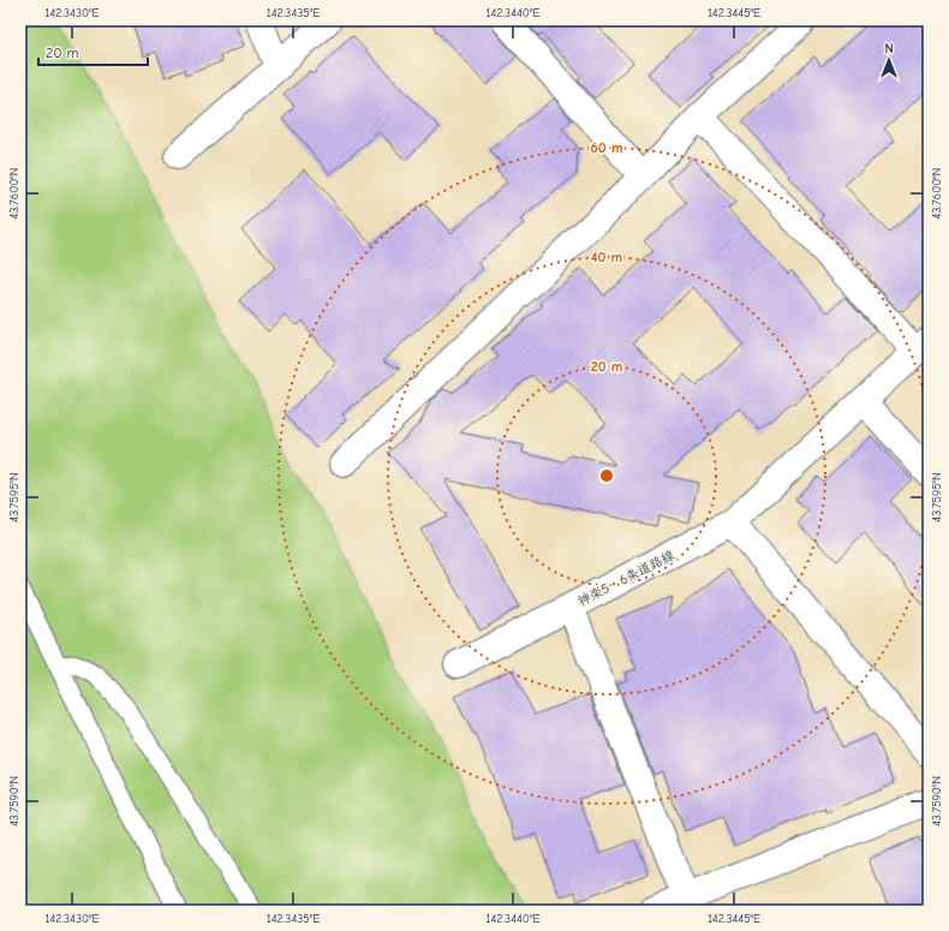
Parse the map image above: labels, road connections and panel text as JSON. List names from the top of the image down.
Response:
{
  "streets": {
    "street": ["神楽5・6条道路線"]
  },
  "scale_bar": "20 m",
  "north": "top",
  "coordinates": [
    "142.3430°E",
    "142.3435°E",
    "142.3440°E",
    "142.3445°E",
    "43.7600°N",
    "43.7595°N",
    "43.7590°N"
  ],
  "rings": ["60 m", "40 m", "20 m"]
}
